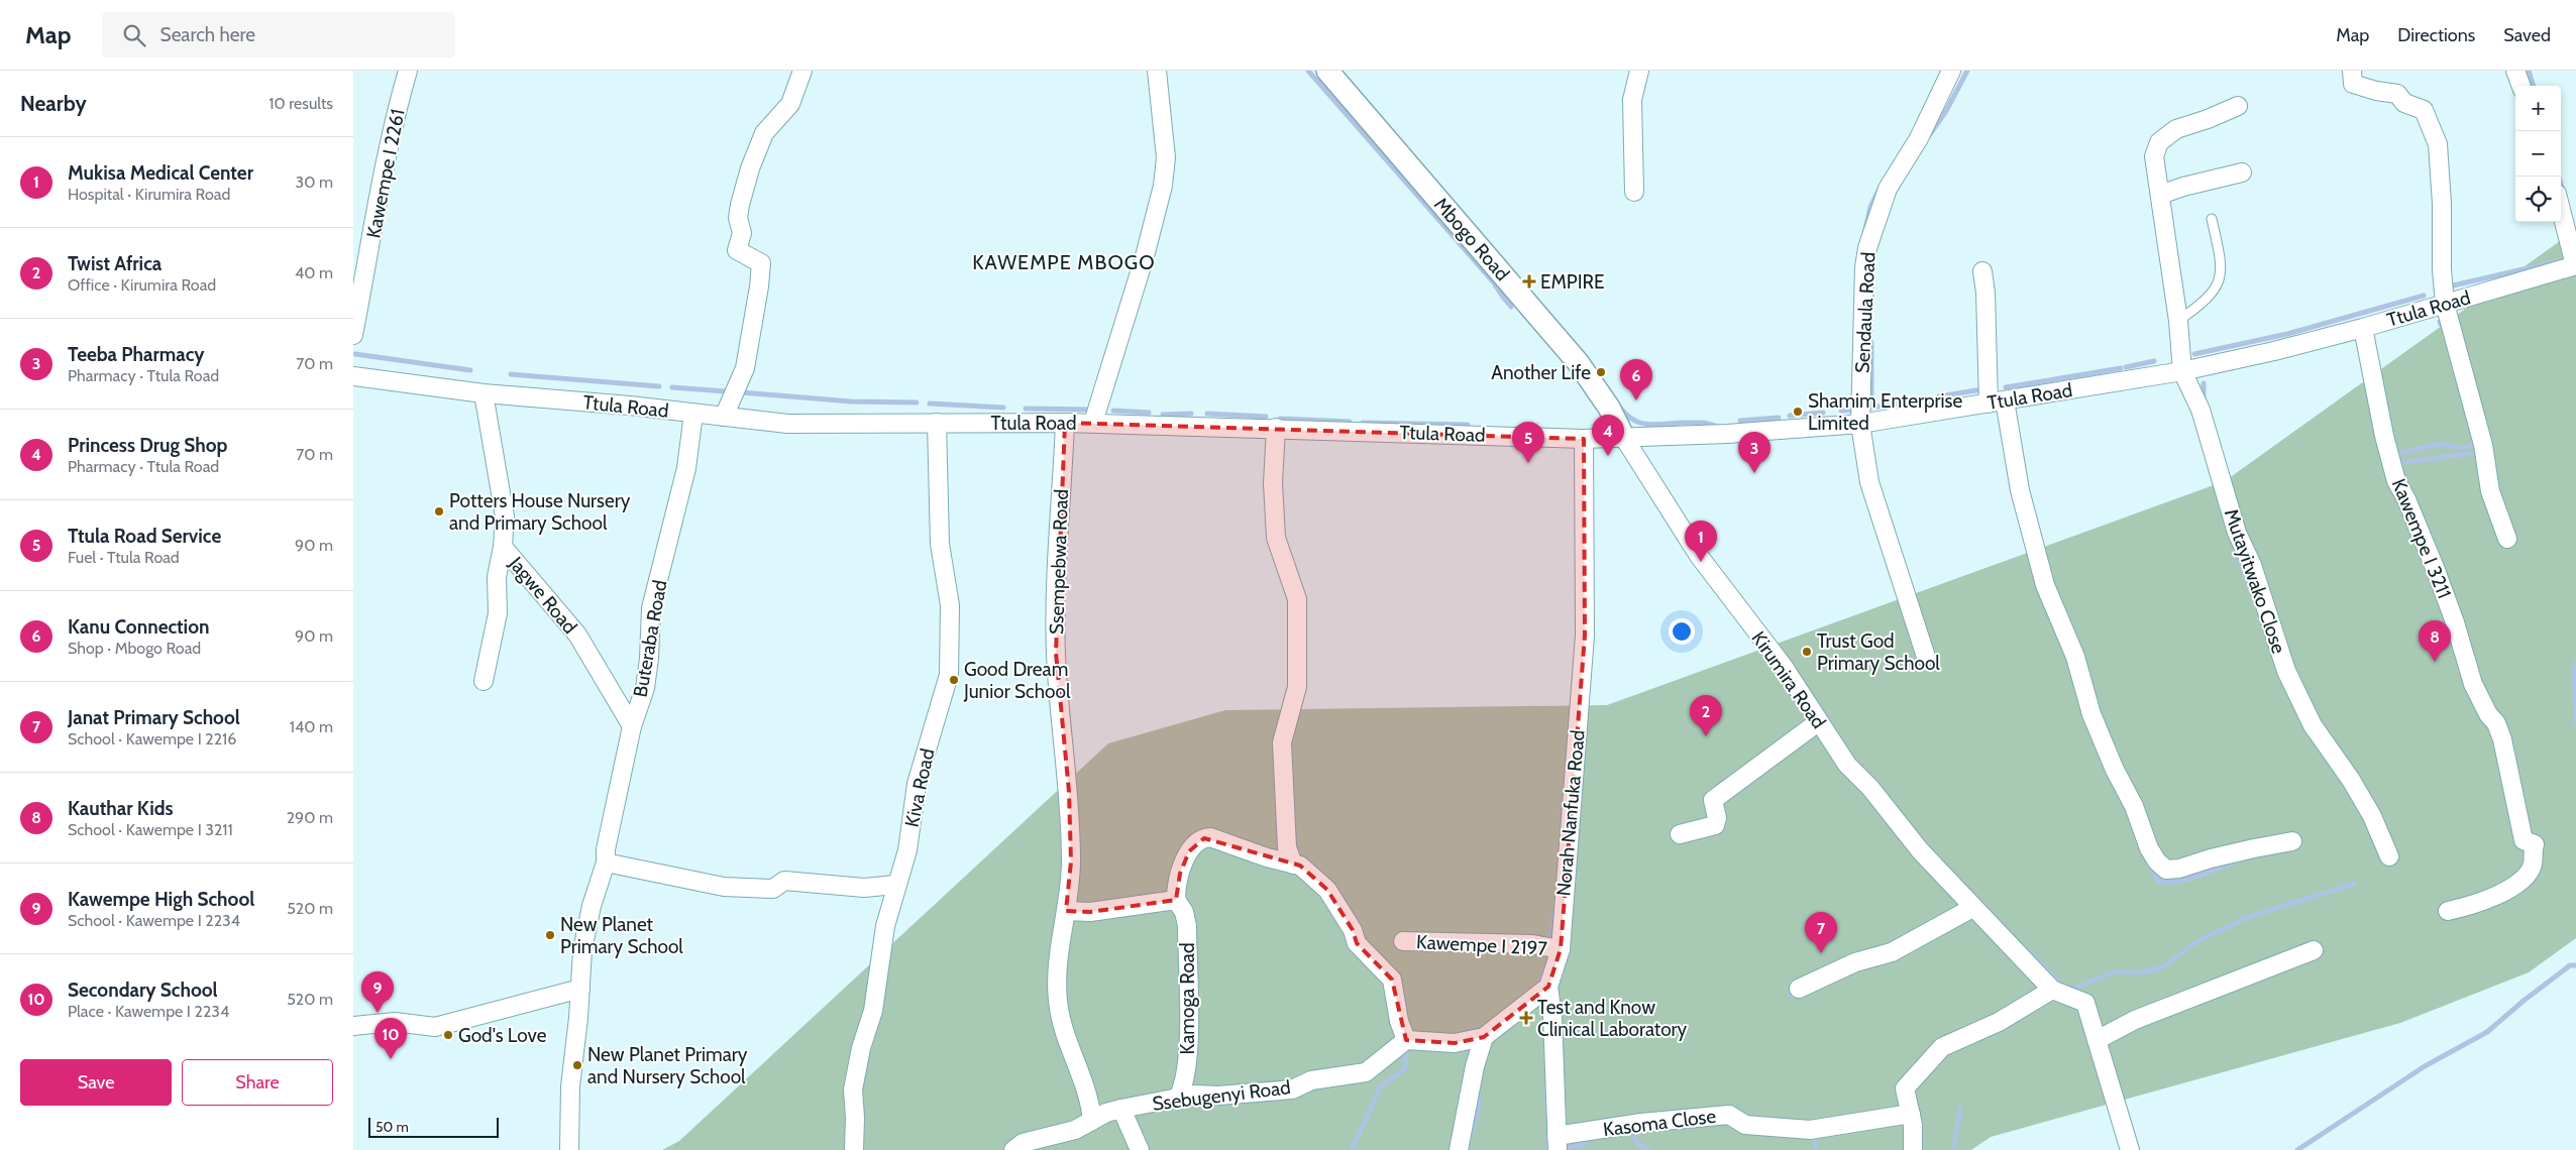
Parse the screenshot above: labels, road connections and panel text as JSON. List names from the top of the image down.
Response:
{
  "streets": {
    "street": [
      "Kawempe I 2261",
      "Mbogo Road",
      "Ttula Road",
      "Sendaula Road",
      "Kawempe I 3211",
      "Ssempebwa Road",
      "Mutayitwako Close",
      "Jagwe Road",
      "Buteraba Road",
      "Kirumira Road",
      "Kiva Road",
      "Norah Nanfuka Road",
      "Kawempe I 2197",
      "Kamoga Road",
      "Ssebugenyi Road",
      "Kasoma Close"
    ]
  },
  "crossings": [
    ["Mbogo Road", "Ttula Road"],
    ["Mbogo Road", "Kirumira Road"],
    ["Ttula Road", "Sendaula Road"],
    ["Ttula Road", "Kawempe I 3211"],
    ["Ttula Road", "Ssempebwa Road"],
    ["Ttula Road", "Mutayitwako Close"],
    ["Ttula Road", "Jagwe Road"],
    ["Ttula Road", "Buteraba Road"],
    ["Ttula Road", "Kirumira Road"],
    ["Ttula Road", "Kiva Road"],
    ["Ttula Road", "Norah Nanfuka Road"],
    ["Ssempebwa Road", "Ssebugenyi Road"],
    ["Jagwe Road", "Buteraba Road"],
    ["Norah Nanfuka Road", "Kawempe I 2197"],
    ["Kamoga Road", "Ssebugenyi Road"]
  ],
  "districts": ["KAWEMPE MBOGO"],
  "places": {
    "health": ["EMPIRE", "Test and Know Clinical Laboratory"],
    "other": [
      "Another Life",
      "Shamim Enterprise Limited",
      "Potters House Nursery and Primary School",
      "Trust God Primary School",
      "Good Dream Junior School",
      "New Planet Primary School",
      "God's Love",
      "New Planet Primary and Nursery School"
    ]
  },
  "scale_bar": "50 m",
  "page": {
    "header": "Map",
    "search": "Search here",
    "nav": ["Map", "Directions", "Saved"],
    "heading": ["Nearby", "10 results"],
    "map_buttons": ["+", "−"],
    "list": [
      {
        "mark": "1",
        "name": "Mukisa Medical Center",
        "note": "Hospital · Kirumira Road",
        "value": "30 m"
      },
      {
        "mark": "2",
        "name": "Twist Africa",
        "note": "Office · Kirumira Road",
        "value": "40 m"
      },
      {
        "mark": "3",
        "name": "Teeba Pharmacy",
        "note": "Pharmacy · Ttula Road",
        "value": "70 m"
      },
      {
        "mark": "4",
        "name": "Princess Drug Shop",
        "note": "Pharmacy · Ttula Road",
        "value": "70 m"
      },
      {
        "mark": "5",
        "name": "Ttula Road Service",
        "note": "Fuel · Ttula Road",
        "value": "90 m"
      },
      {
        "mark": "6",
        "name": "Kanu Connection",
        "note": "Shop · Mbogo Road",
        "value": "90 m"
      },
      {
        "mark": "7",
        "name": "Janat Primary School",
        "note": "School · Kawempe I 2216",
        "value": "140 m"
      },
      {
        "mark": "8",
        "name": "Kauthar Kids",
        "note": "School · Kawempe I 3211",
        "value": "290 m"
      },
      {
        "mark": "9",
        "name": "Kawempe High School",
        "note": "School · Kawempe I 2234",
        "value": "520 m"
      },
      {
        "mark": "10",
        "name": "Secondary School",
        "note": "Place · Kawempe I 2234",
        "value": "520 m"
      }
    ],
    "pins": [
      "6",
      "4",
      "5",
      "3",
      "1",
      "8",
      "2",
      "7",
      "9",
      "10"
    ],
    "buttons": ["Save", "Share"],
    "scale": "50 m"
  }
}
